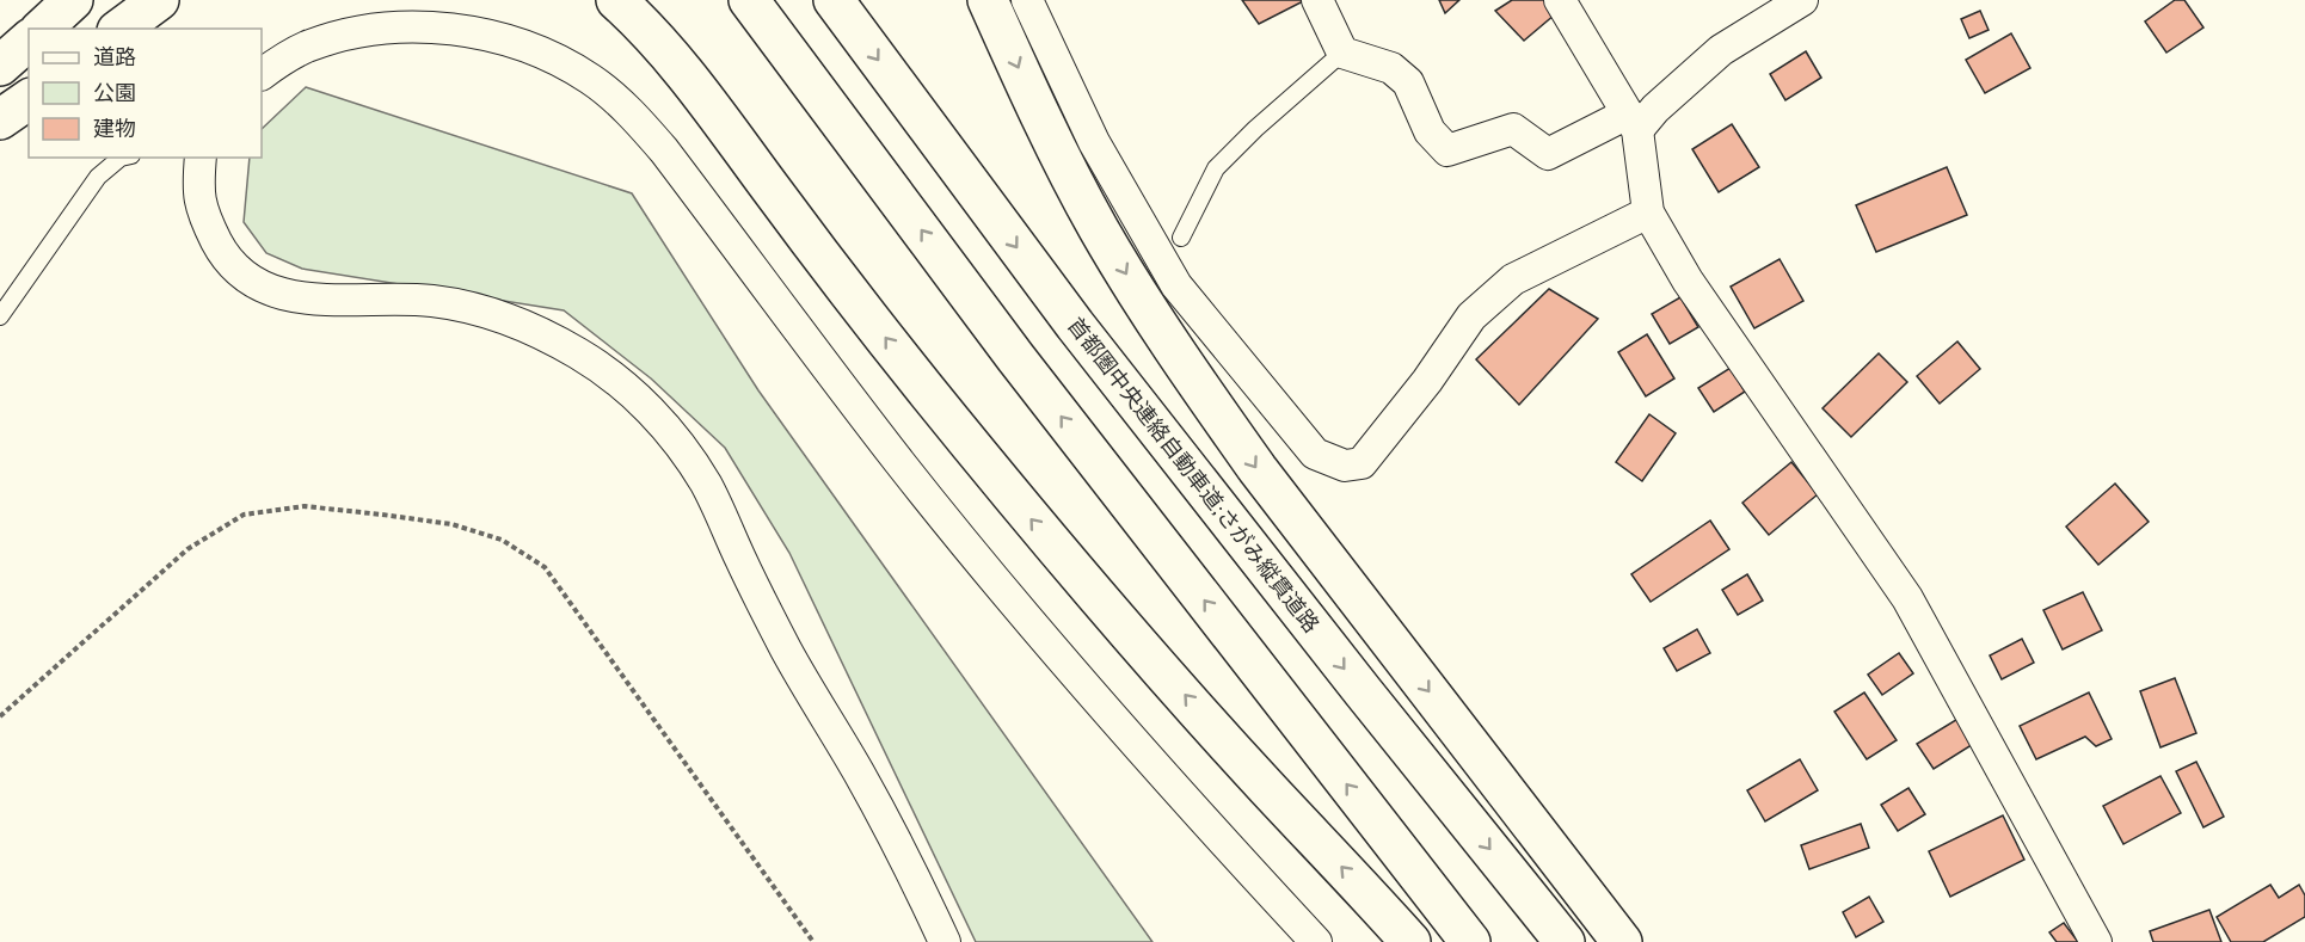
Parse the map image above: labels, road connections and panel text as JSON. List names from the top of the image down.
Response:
{
  "streets": {
    "highway": ["首都圏中央連絡自動車道;さがみ縦貫道路"]
  },
  "legend": ["道路", "公園", "建物"]
}
